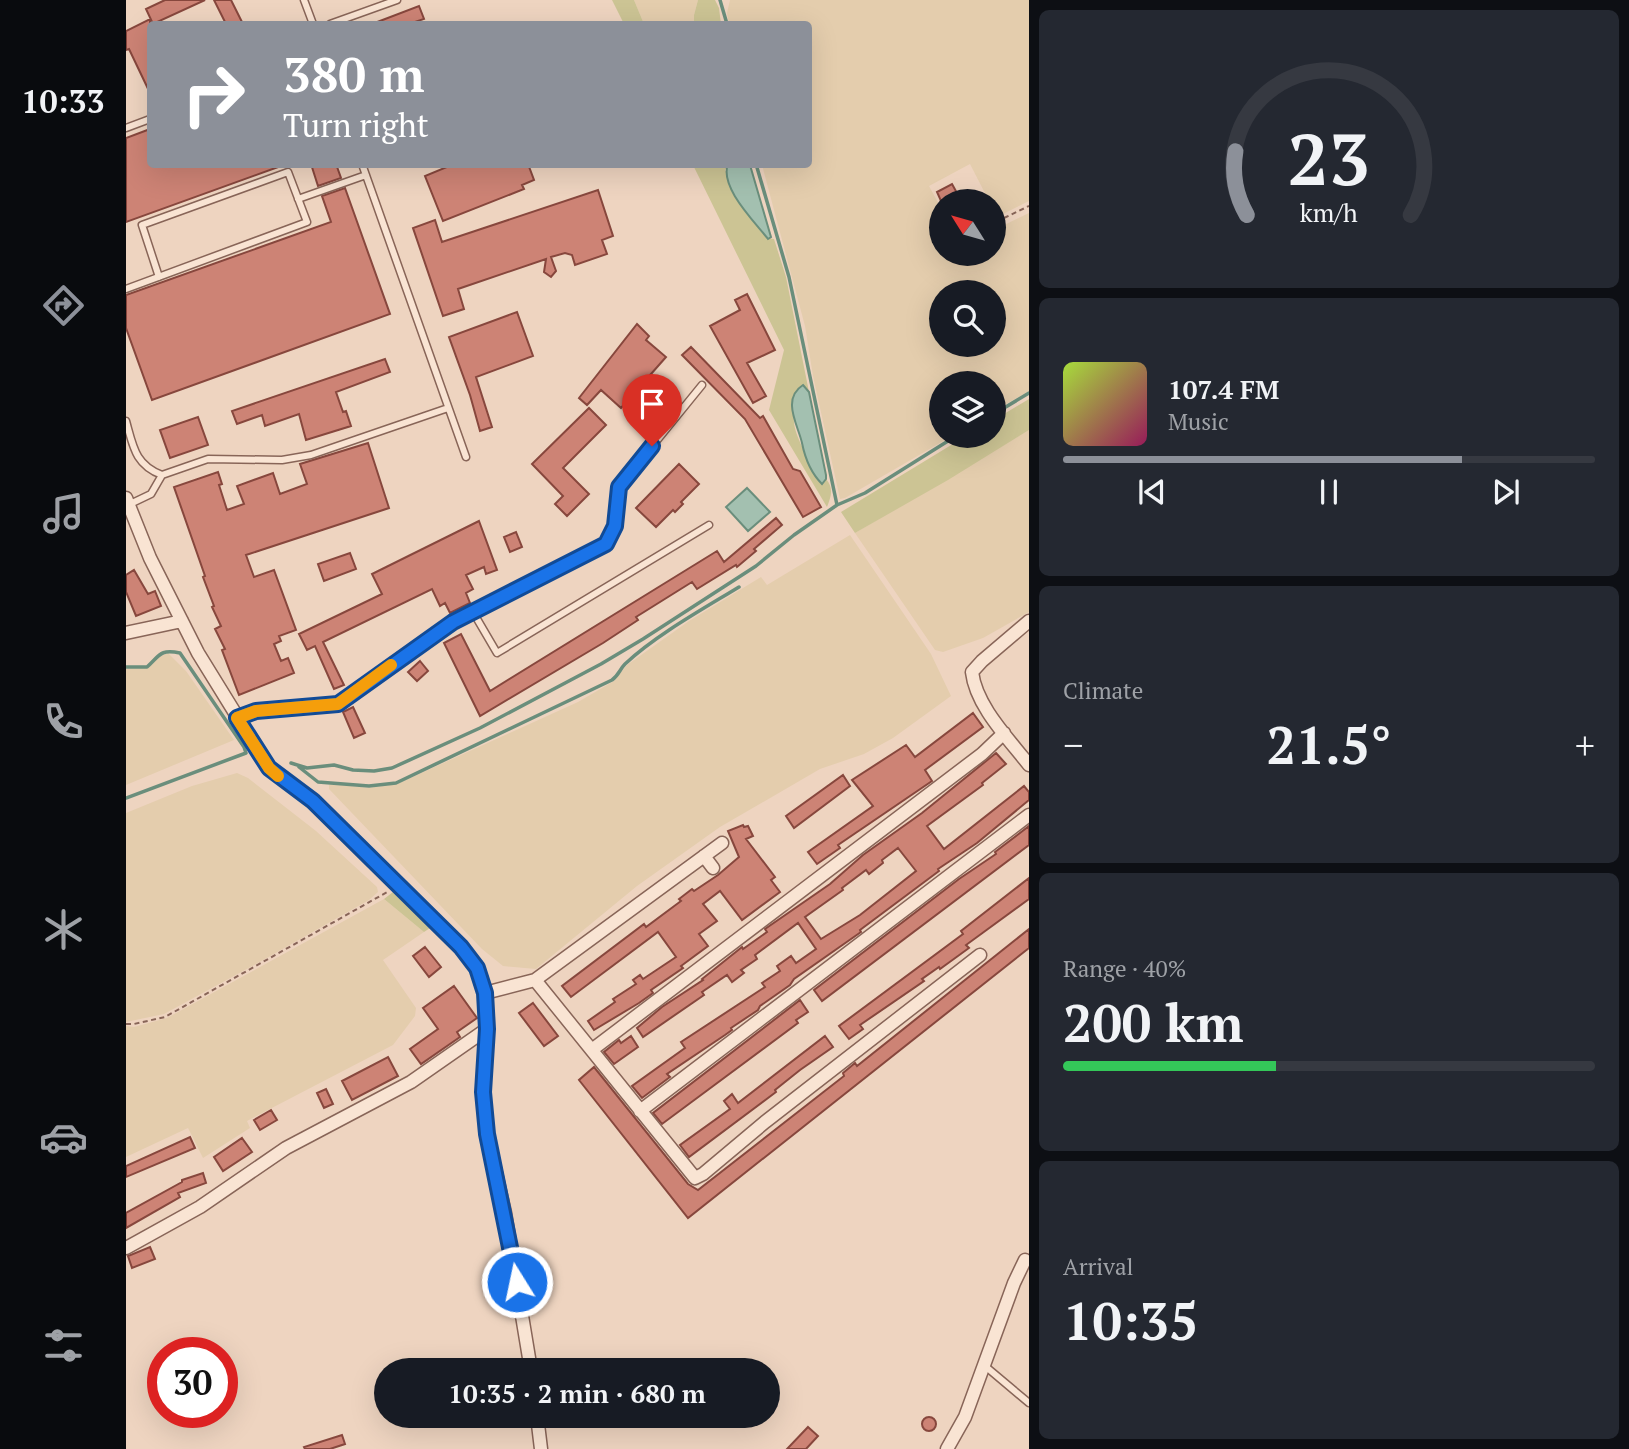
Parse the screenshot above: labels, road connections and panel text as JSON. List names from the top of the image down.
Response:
{
  "north": "top left",
  "page": {
    "tabs": "10:33",
    "turn": ["380 m", "Turn right"],
    "song": ["107.4 FM", "Music"],
    "tile": [
      "Climate",
      ["Range · 40%", "200 km"],
      ["Arrival", "10:35"]
    ],
    "heat": ["−", "21.5°", "+"],
    "limit": "30",
    "trip": "10:35 · 2 min · 680 m",
    "gauge": ["23", "km/h"]
  }
}
